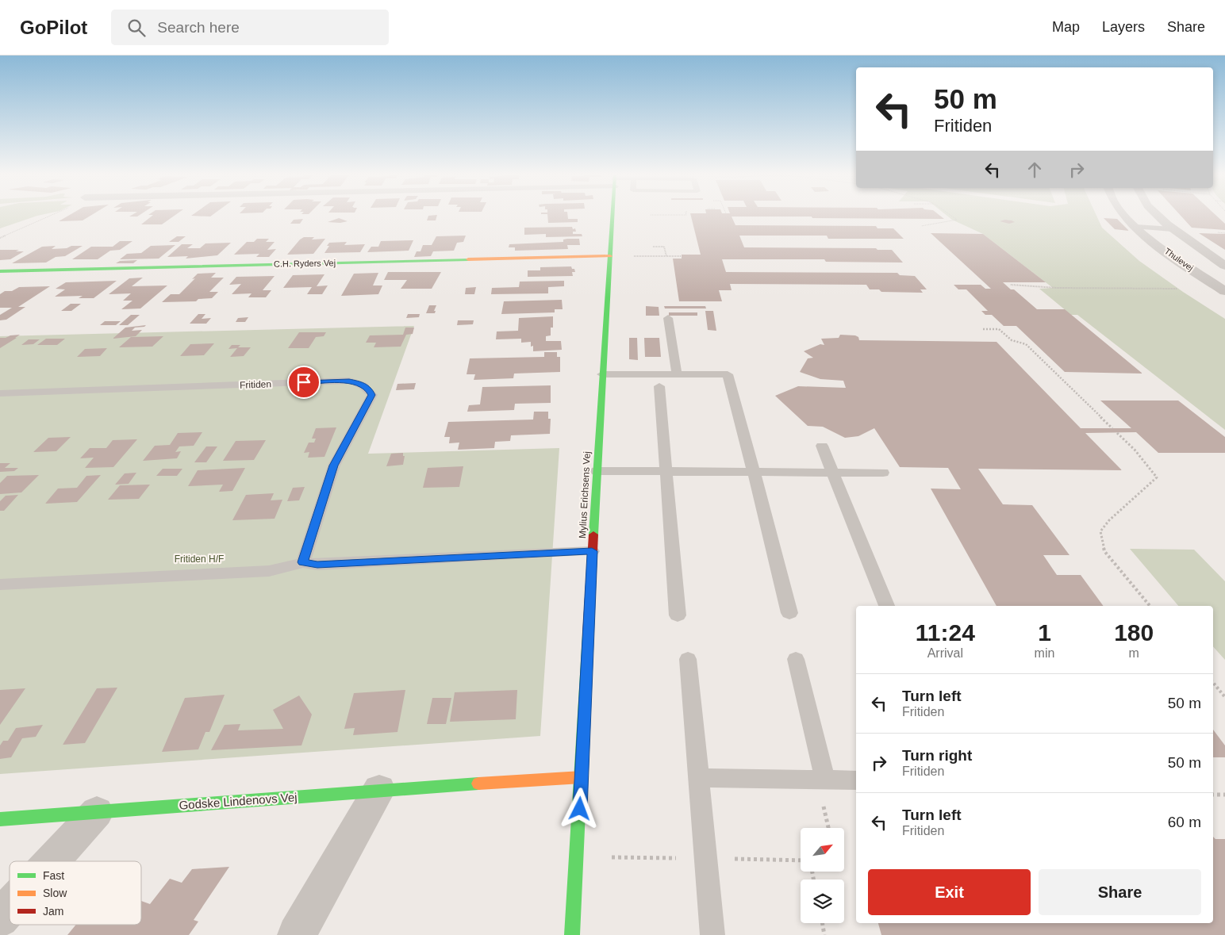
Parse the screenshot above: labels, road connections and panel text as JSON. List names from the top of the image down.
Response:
{
  "streets": {
    "street": [
      "Thulevej",
      "C.H. Ryders Vej",
      "Mylius Erichsens Vej",
      "Godske Lindenovs Vej"
    ],
    "lane": ["Fritiden"]
  },
  "crossings": [
    ["C.H. Ryders Vej", "Mylius Erichsens Vej"],
    ["Mylius Erichsens Vej", "Godske Lindenovs Vej"]
  ],
  "parks": ["Fritiden H/F"],
  "legend": ["Fast", "Slow", "Jam"],
  "north": "top right",
  "page": {
    "header": "GoPilot",
    "search": "Search here",
    "nav": ["Map", "Layers", "Share"],
    "turn": ["50 m", "Fritiden"],
    "eta": [
      "11:24",
      "Arrival",
      "1",
      "min",
      "180",
      "m"
    ],
    "list": [
      {
        "name": "Turn left",
        "note": "Fritiden",
        "value": "50 m"
      },
      {
        "name": "Turn right",
        "note": "Fritiden",
        "value": "50 m"
      },
      {
        "name": "Turn left",
        "note": "Fritiden",
        "value": "60 m"
      }
    ],
    "buttons": ["Exit", "Share"]
  }
}
